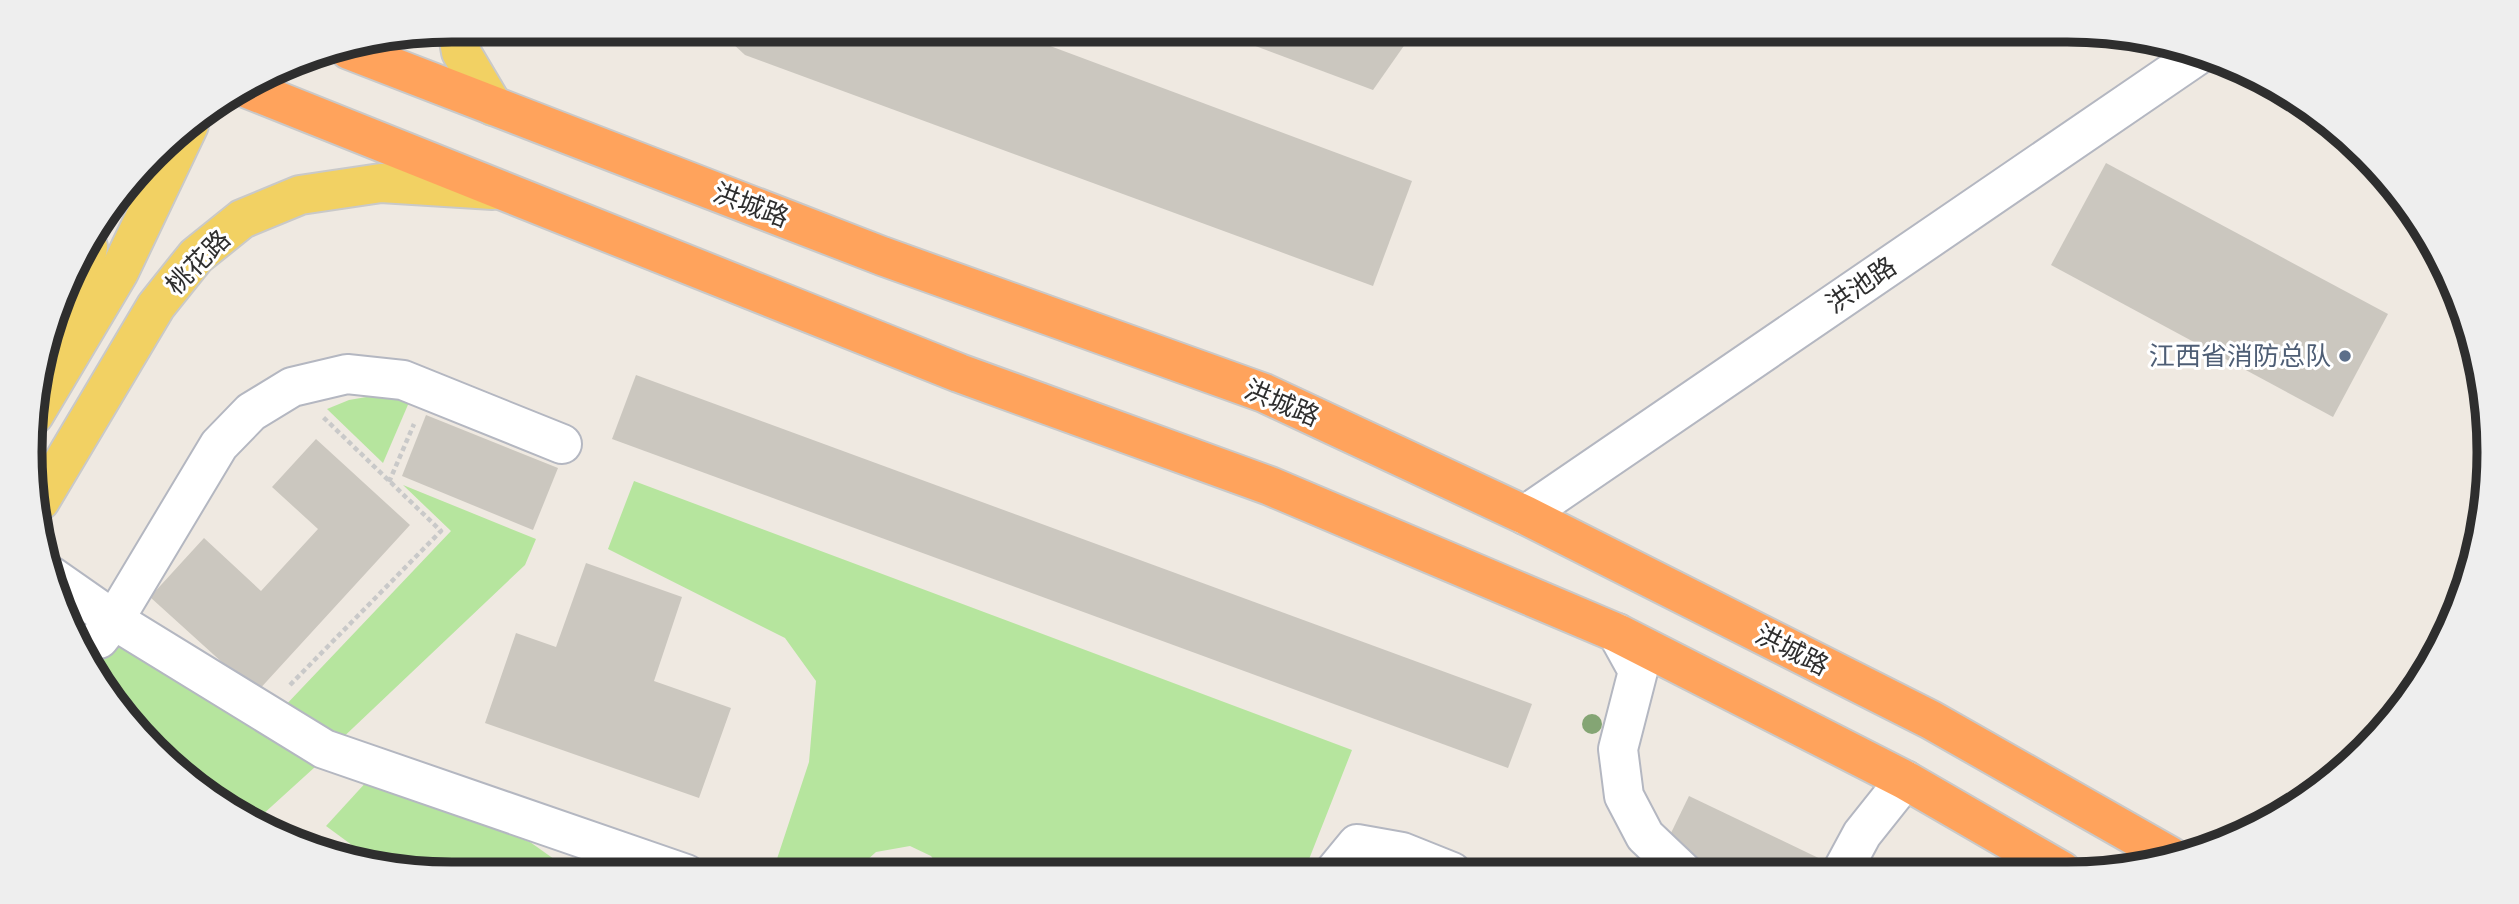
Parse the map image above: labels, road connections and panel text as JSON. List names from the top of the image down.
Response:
{
  "streets": {
    "highway": ["洪城路"],
    "main road": ["桃花路"],
    "street": ["洪池路"]
  },
  "crossings": [
    ["洪城路", "洪池路"]
  ],
  "places": ["江西省消防总队"]
}
